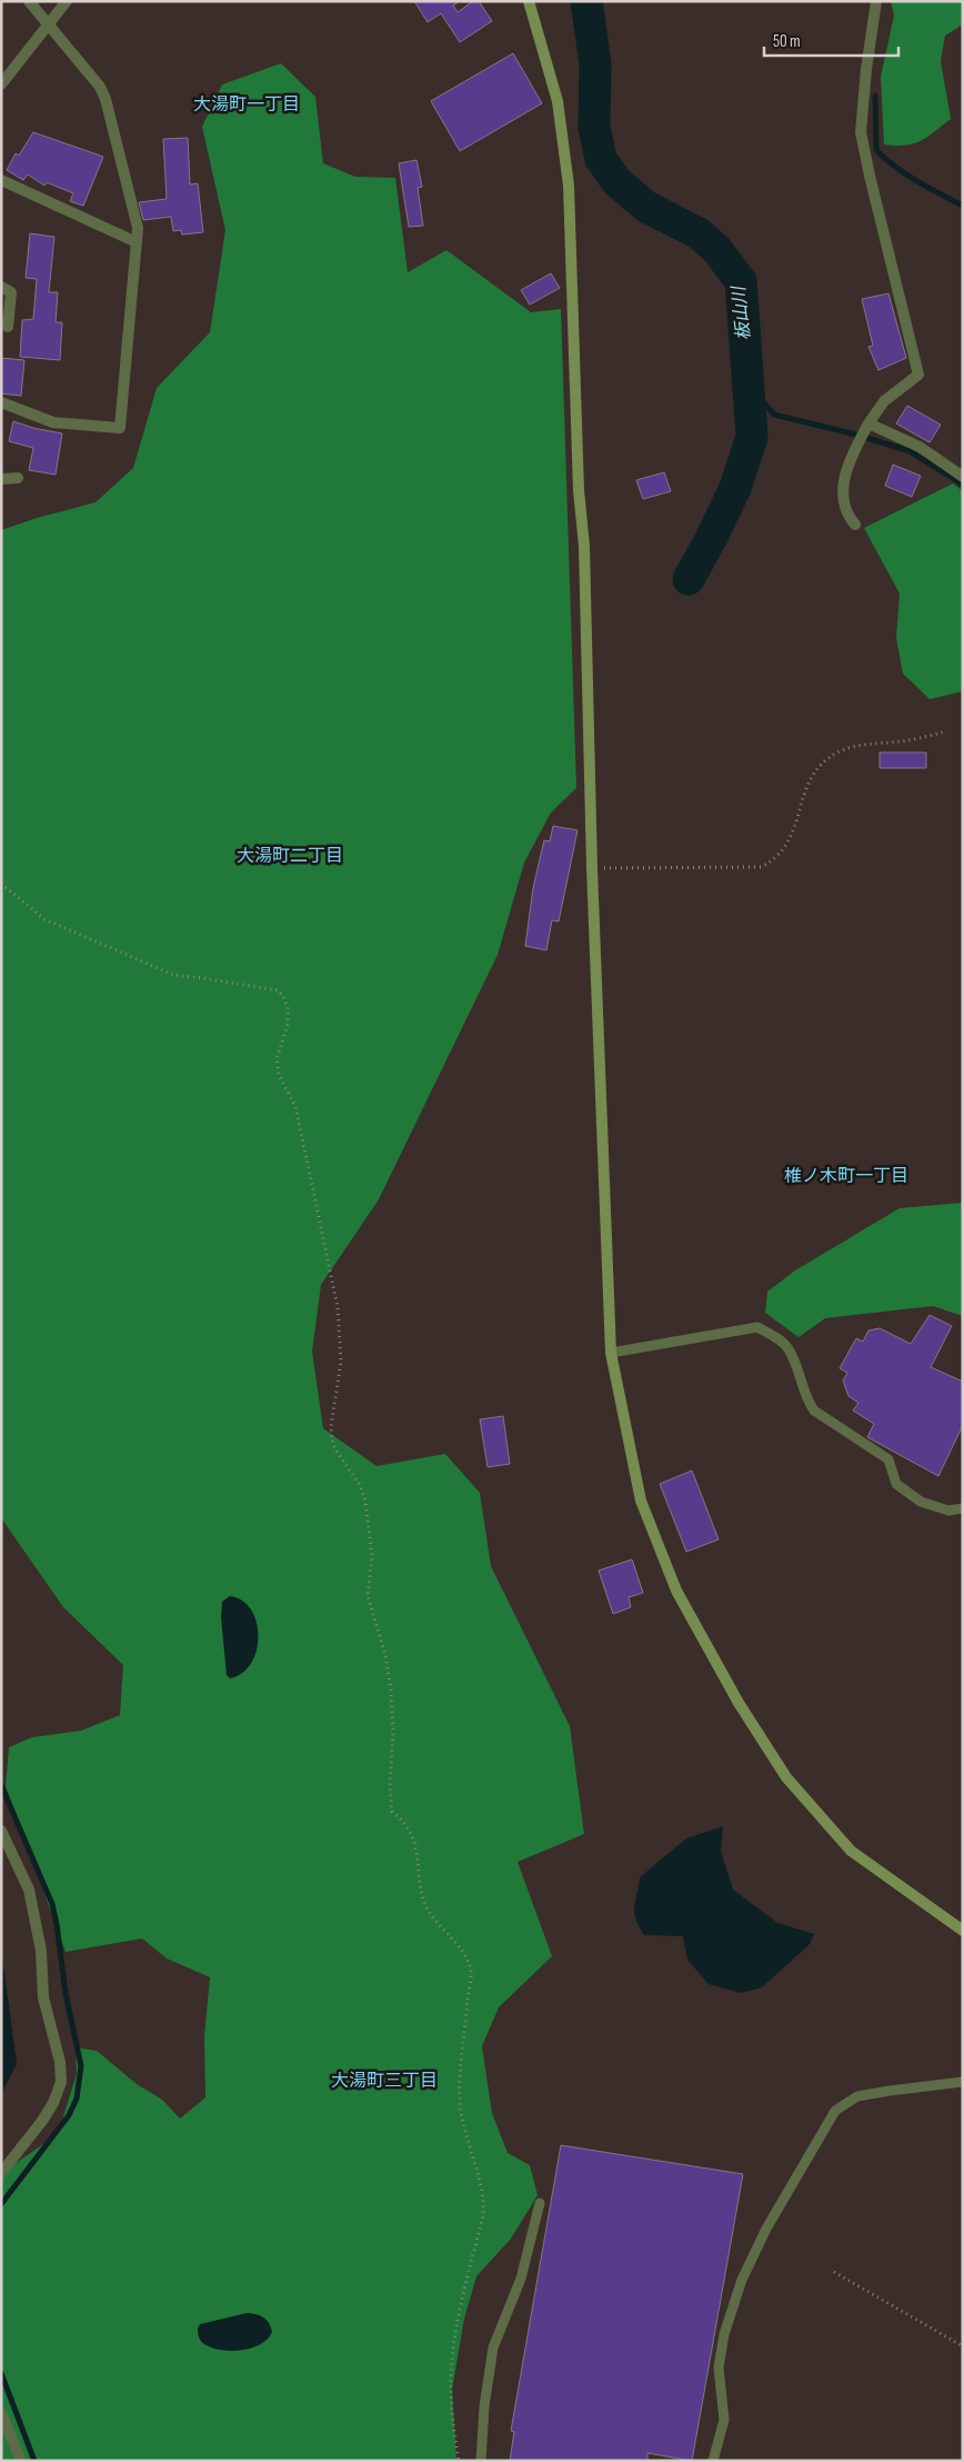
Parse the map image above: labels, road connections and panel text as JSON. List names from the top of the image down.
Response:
{
  "districts": [
    "大湯町一丁目",
    "大湯町二丁目",
    "椎ノ木町一丁目",
    "大湯町三丁目"
  ],
  "water": ["板山川"],
  "scale_bar": "50 m"
}
